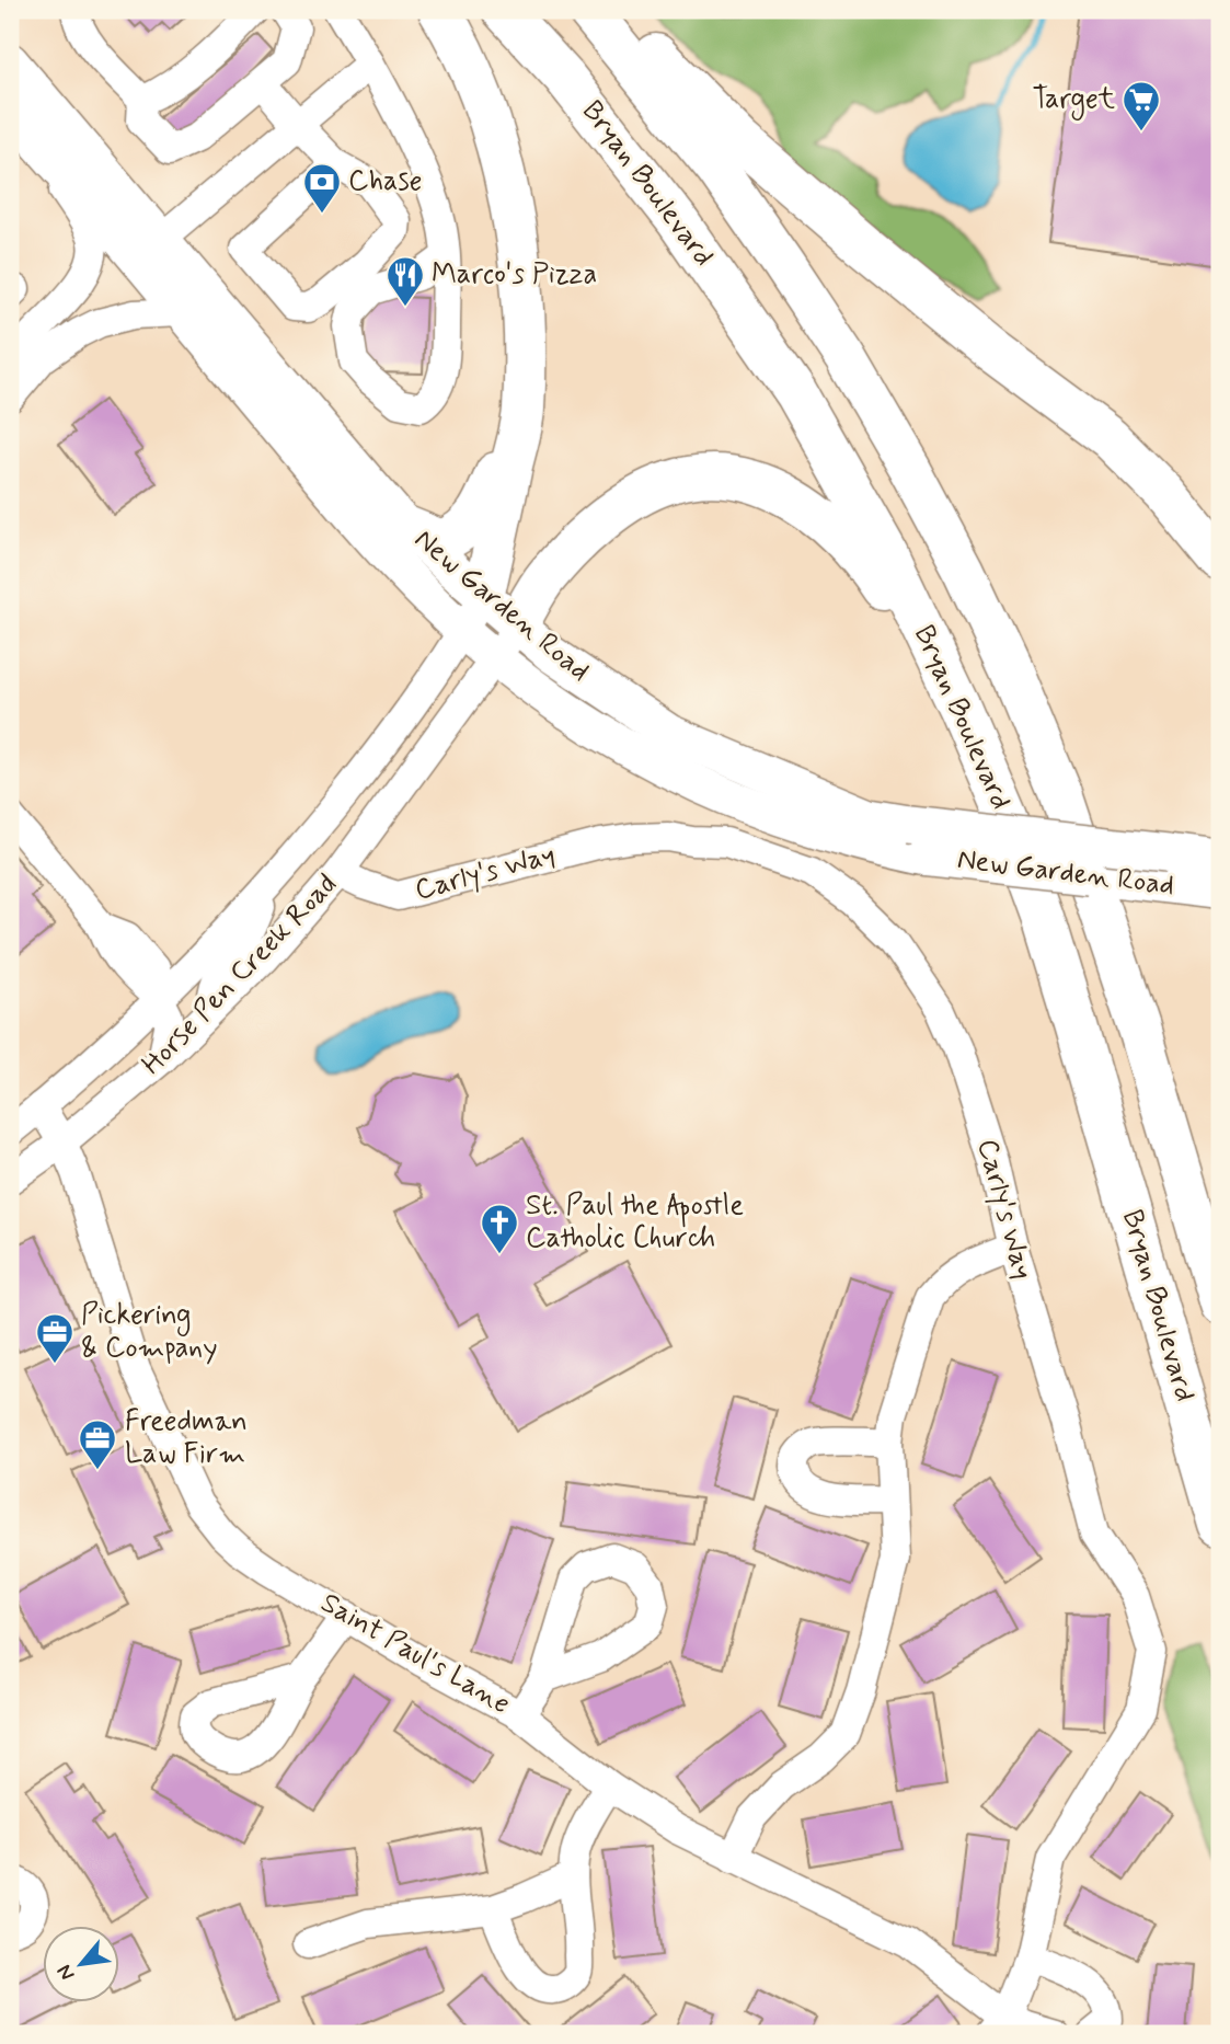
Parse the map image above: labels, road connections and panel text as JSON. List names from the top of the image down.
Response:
{
  "streets": {
    "highway": ["Bryan Boulevard"],
    "main road": ["New Garden Road"],
    "street": ["Carly's Way", "Horse Pen Creek Road", "Saint Paul's Lane"]
  },
  "crossings": [
    ["New Garden Road", "Horse Pen Creek Road"],
    ["Carly's Way", "Horse Pen Creek Road"],
    ["Carly's Way", "Saint Paul's Lane"],
    ["Horse Pen Creek Road", "Saint Paul's Lane"]
  ],
  "places": {
    "supermarket": ["Target"],
    "bank": ["Chase"],
    "restaurant": ["Marco's Pizza"],
    "church": ["St. Paul the Apostle Catholic Church"],
    "office": ["Pickering & Company", "Freedman Law Firm"]
  },
  "north": "bottom left"
}
